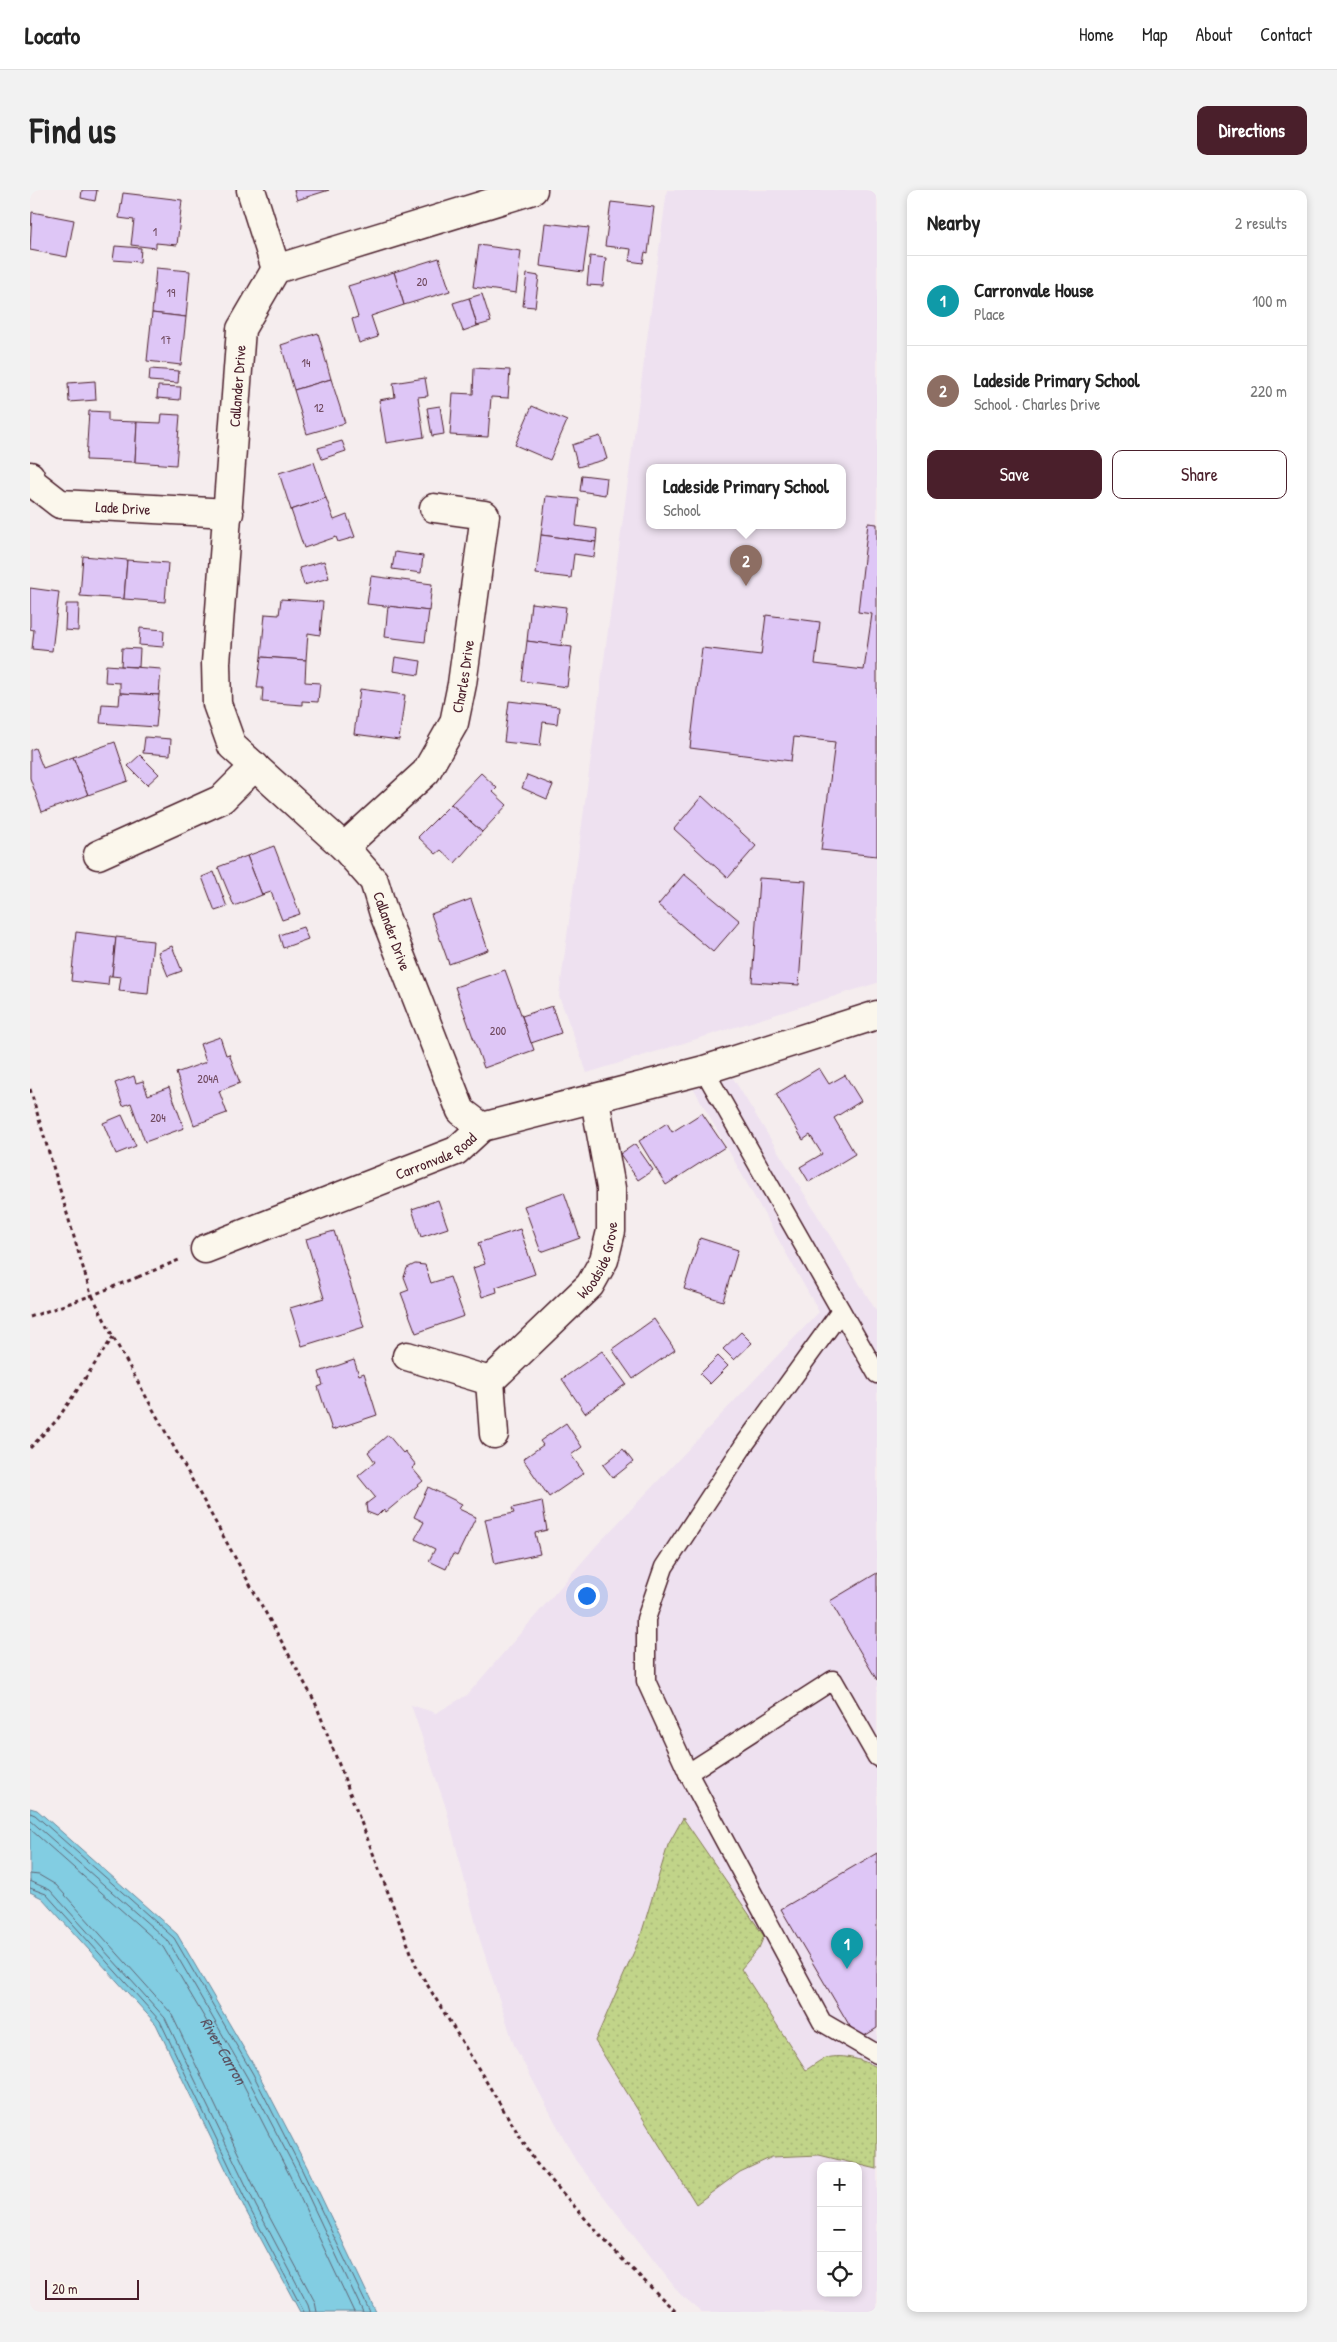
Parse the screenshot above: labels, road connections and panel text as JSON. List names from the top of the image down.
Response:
{
  "streets": {
    "street": [
      "Callander Drive",
      "Lade Drive",
      "Charles Drive",
      "Carronvale Road",
      "Woodside Grove"
    ]
  },
  "crossings": [
    ["Callander Drive", "Lade Drive"],
    ["Callander Drive", "Charles Drive"],
    ["Callander Drive", "Carronvale Road"],
    ["Carronvale Road", "Woodside Grove"]
  ],
  "water": ["River Carron"],
  "house_numbers": [
    "1",
    "20",
    "19",
    "17",
    "14",
    "12",
    "200",
    "204A",
    "204"
  ],
  "scale_bar": "20 m",
  "page": {
    "header": "Locato",
    "nav": [
      "Home",
      "Map",
      "About",
      "Contact"
    ],
    "buttons": [
      "Directions",
      ["Save", "Share"]
    ],
    "title": "Find us",
    "heading": ["Nearby", "2 results"],
    "list": [
      {
        "mark": "1",
        "name": "Carronvale House",
        "note": "Place",
        "value": "100 m"
      },
      {
        "mark": "2",
        "name": "Ladeside Primary School",
        "note": "School · Charles Drive",
        "value": "220 m"
      }
    ],
    "popup": ["Ladeside Primary School", "School"],
    "pins": ["2", "1"],
    "map_buttons": ["+", "−"],
    "scale": "20 m"
  }
}
